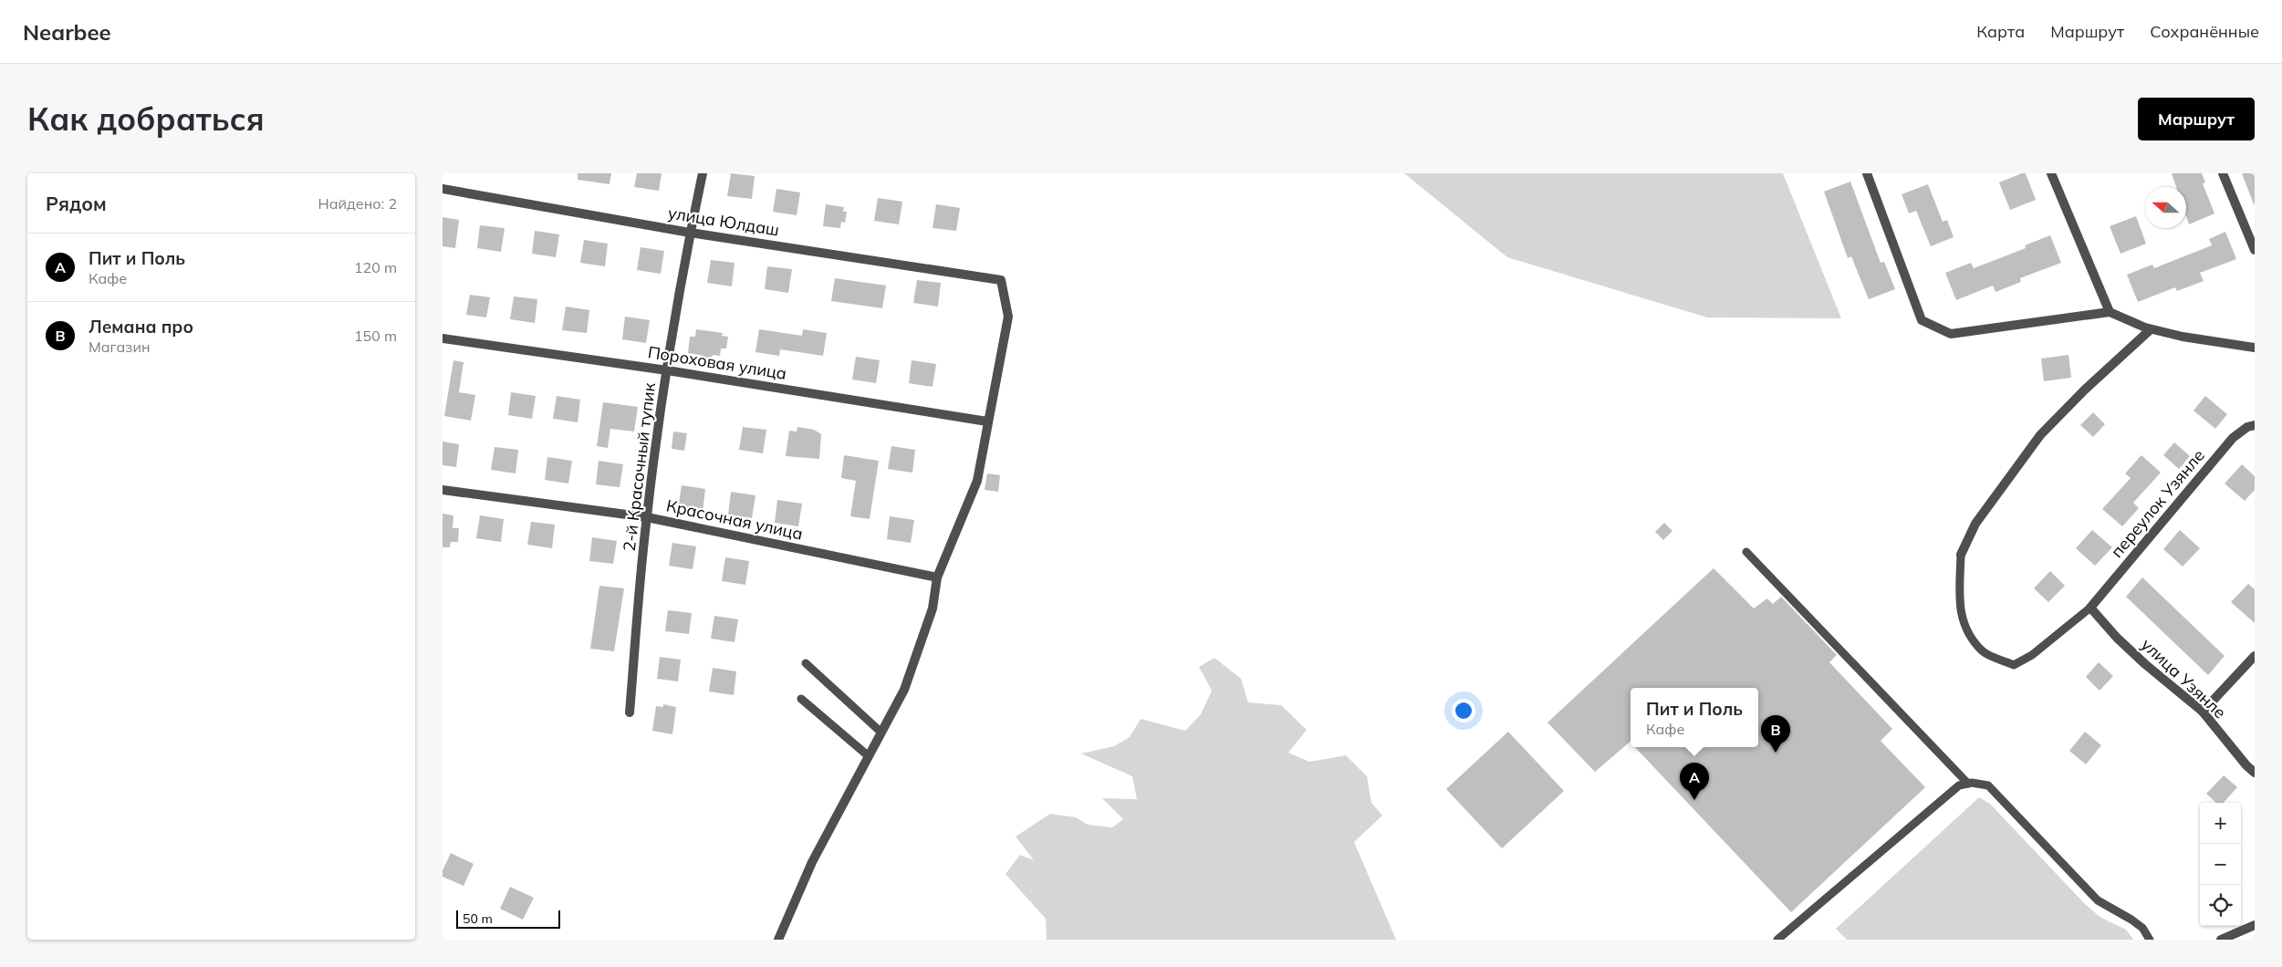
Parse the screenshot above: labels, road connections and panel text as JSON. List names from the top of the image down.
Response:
{
  "streets": {
    "street": [
      "улица Юлдаш",
      "Пороховая улица",
      "2-й Красочный тупик",
      "переулок Узянле",
      "Красочная улица",
      "улица Узянле"
    ]
  },
  "crossings": [
    ["улица Юлдаш", "Пороховая улица"],
    ["улица Юлдаш", "2-й Красочный тупик"],
    ["Пороховая улица", "2-й Красочный тупик"],
    ["2-й Красочный тупик", "Красочная улица"],
    ["переулок Узянле", "улица Узянле"]
  ],
  "scale_bar": "50 m",
  "north": "left",
  "page": {
    "header": "Nearbee",
    "nav": ["Карта", "Маршрут", "Сохранённые"],
    "buttons": "Маршрут",
    "title": "Как добраться",
    "heading": ["Рядом", "Найдено: 2"],
    "list": [
      {
        "mark": "A",
        "name": "Пит и Поль",
        "note": "Кафе",
        "value": "120 m"
      },
      {
        "mark": "B",
        "name": "Лемана про",
        "note": "Магазин",
        "value": "150 m"
      }
    ],
    "popup": ["Пит и Поль", "Кафе"],
    "pins": ["B", "A"],
    "map_buttons": ["+", "−"],
    "scale": "50 m"
  }
}
